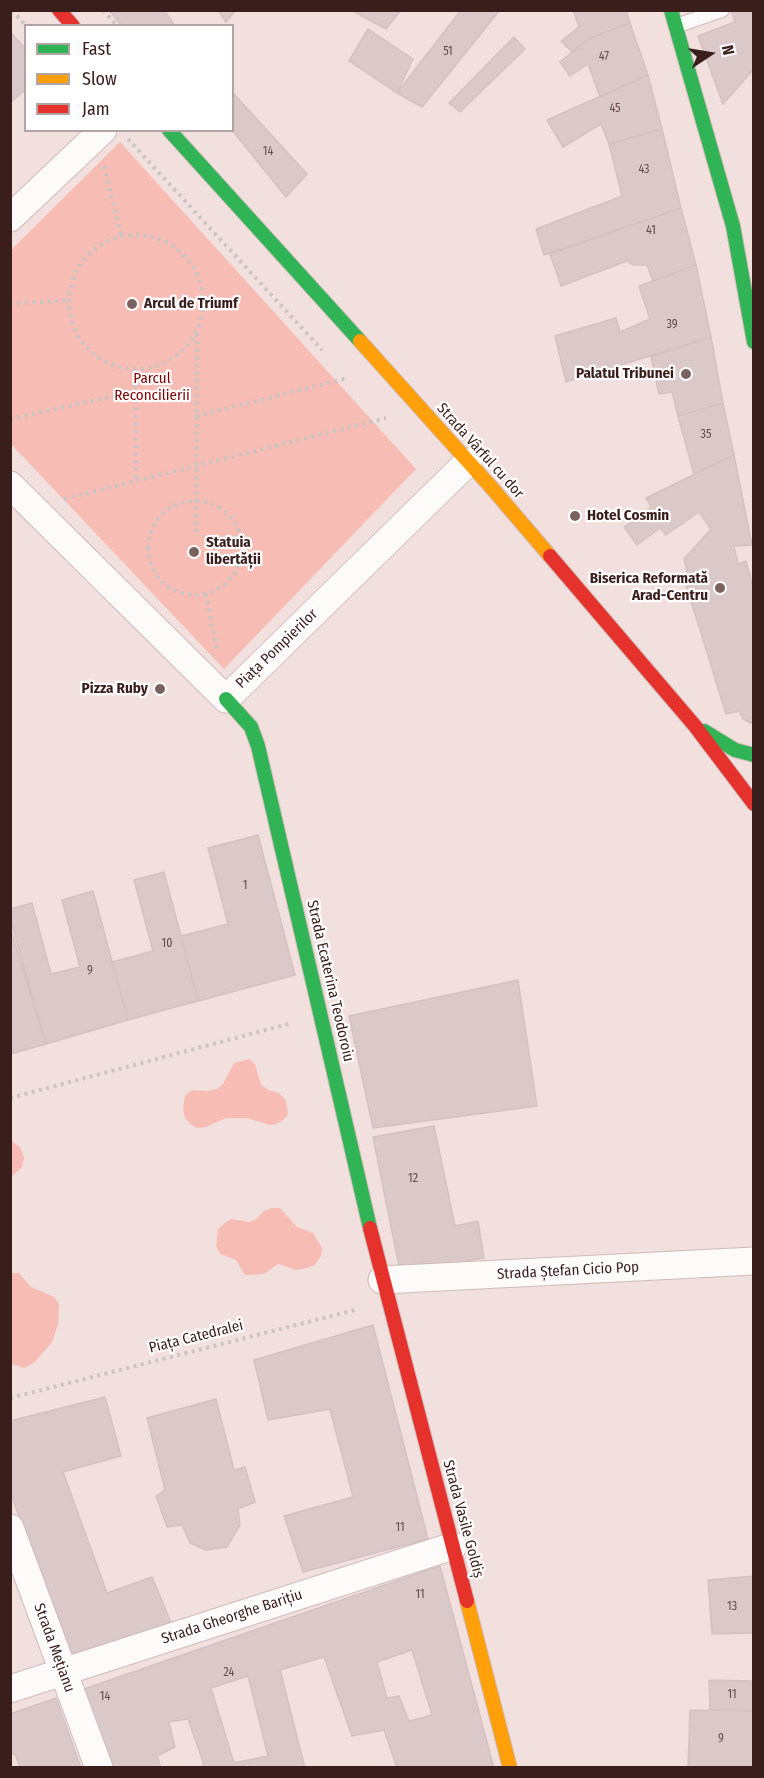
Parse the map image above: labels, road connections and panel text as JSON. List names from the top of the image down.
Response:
{
  "streets": {
    "street": [
      "Strada Vârful cu dor",
      "Piața Pompierilor",
      "Strada Ecaterina Teodoroiu",
      "Strada Ștefan Cicio Pop",
      "Strada Vasile Goldiș",
      "Strada Gheorghe Barițiu",
      "Strada Mețianu"
    ],
    "path": ["Piața Catedralei"]
  },
  "crossings": [
    ["Strada Vârful cu dor", "Piața Pompierilor"],
    ["Piața Pompierilor", "Strada Ecaterina Teodoroiu"],
    ["Strada Ecaterina Teodoroiu", "Strada Ștefan Cicio Pop"],
    ["Strada Ecaterina Teodoroiu", "Piața Catedralei"],
    ["Strada Ecaterina Teodoroiu", "Strada Vasile Goldiș"],
    ["Strada Ștefan Cicio Pop", "Piața Catedralei"],
    ["Strada Ștefan Cicio Pop", "Strada Vasile Goldiș"],
    ["Piața Catedralei", "Strada Vasile Goldiș"],
    ["Strada Vasile Goldiș", "Strada Gheorghe Barițiu"],
    ["Strada Gheorghe Barițiu", "Strada Mețianu"]
  ],
  "parks": ["Parcul Reconcilierii"],
  "places": [
    "Arcul de Triumf",
    "Palatul Tribunei",
    "Hotel Cosmin",
    "Statuia libertății",
    "Biserica Reformată Arad-Centru",
    "Pizza Ruby"
  ],
  "house_numbers": [
    "51",
    "47",
    "45",
    "14",
    "43",
    "41",
    "39",
    "35",
    "1",
    "10",
    "9",
    "12",
    "11",
    "11",
    "13",
    "24",
    "11",
    "14",
    "9"
  ],
  "legend": ["Fast", "Slow", "Jam"],
  "north": "right"
}
